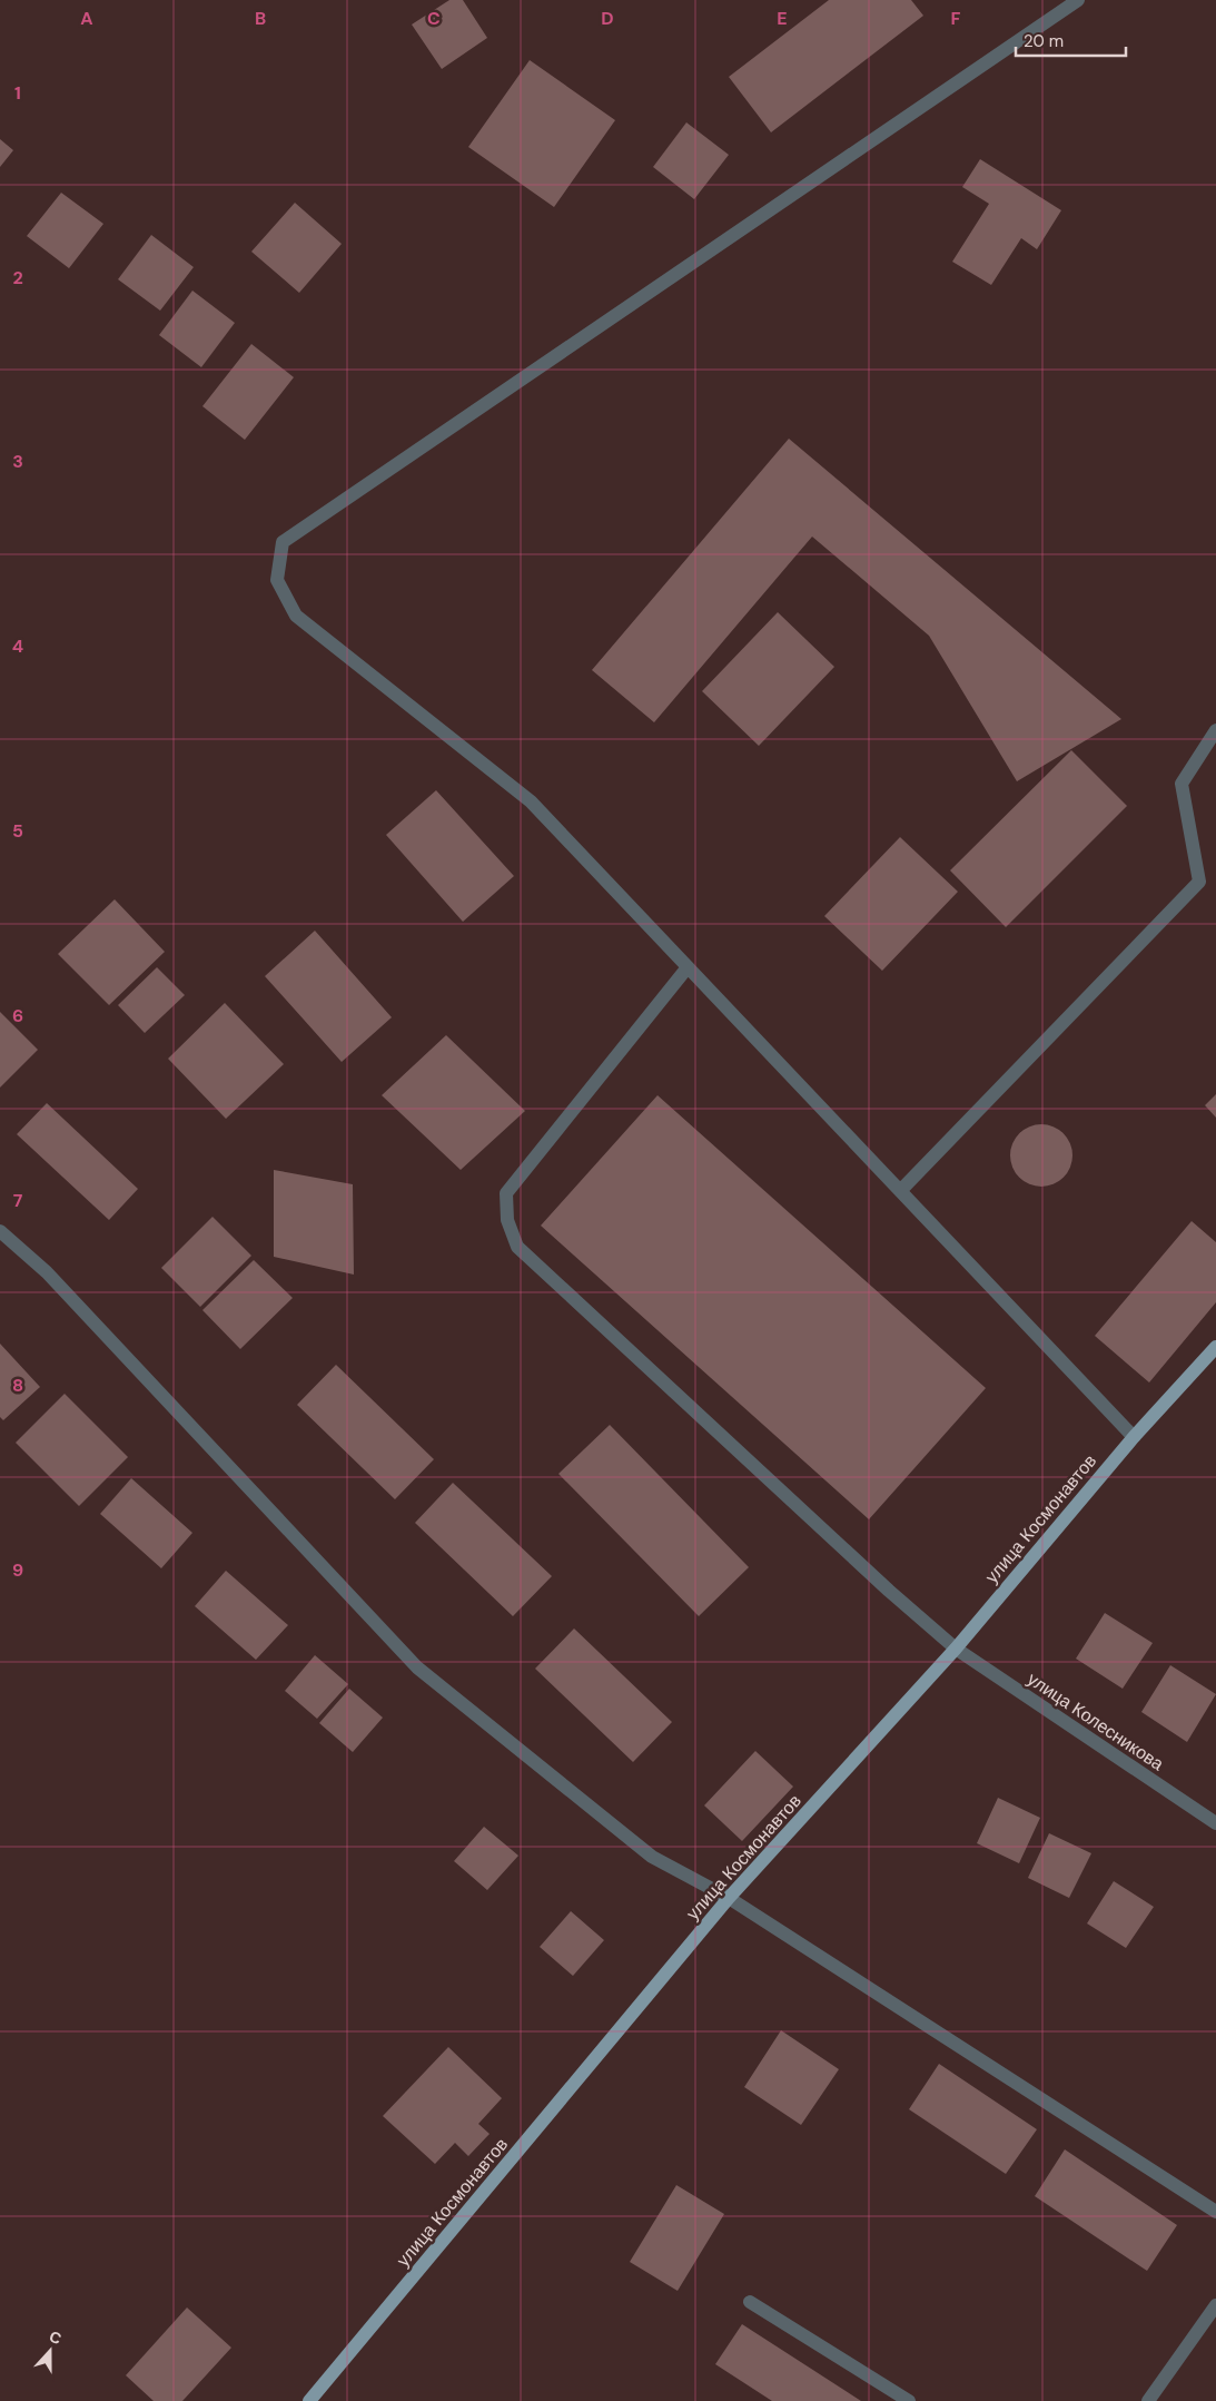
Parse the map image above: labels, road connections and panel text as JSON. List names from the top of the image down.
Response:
{
  "streets": {
    "main road": ["улица Космонавтов"],
    "street": ["улица Колесникова"]
  },
  "crossings": [
    ["улица Космонавтов", "улица Колесникова"]
  ],
  "scale_bar": "20 m",
  "north": "top",
  "grid": {
    "columns": [
      "A",
      "B",
      "C",
      "D",
      "E",
      "F"
    ],
    "rows": [
      "1",
      "2",
      "3",
      "4",
      "5",
      "6",
      "7",
      "8",
      "9"
    ]
  }
}
